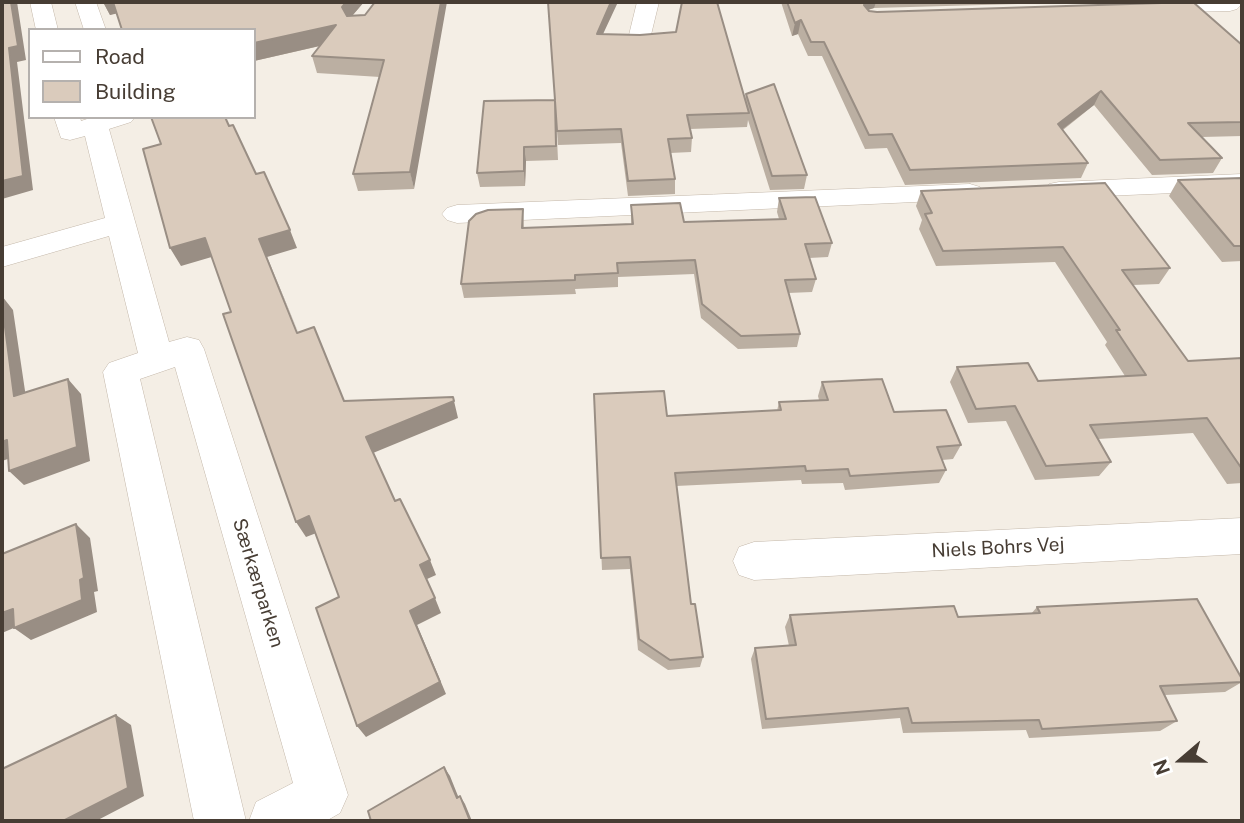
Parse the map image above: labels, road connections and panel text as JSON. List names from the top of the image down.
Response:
{
  "streets": {
    "street": ["Niels Bohrs Vej", "Særkærparken"]
  },
  "legend": ["Road", "Building"],
  "north": "left"
}
